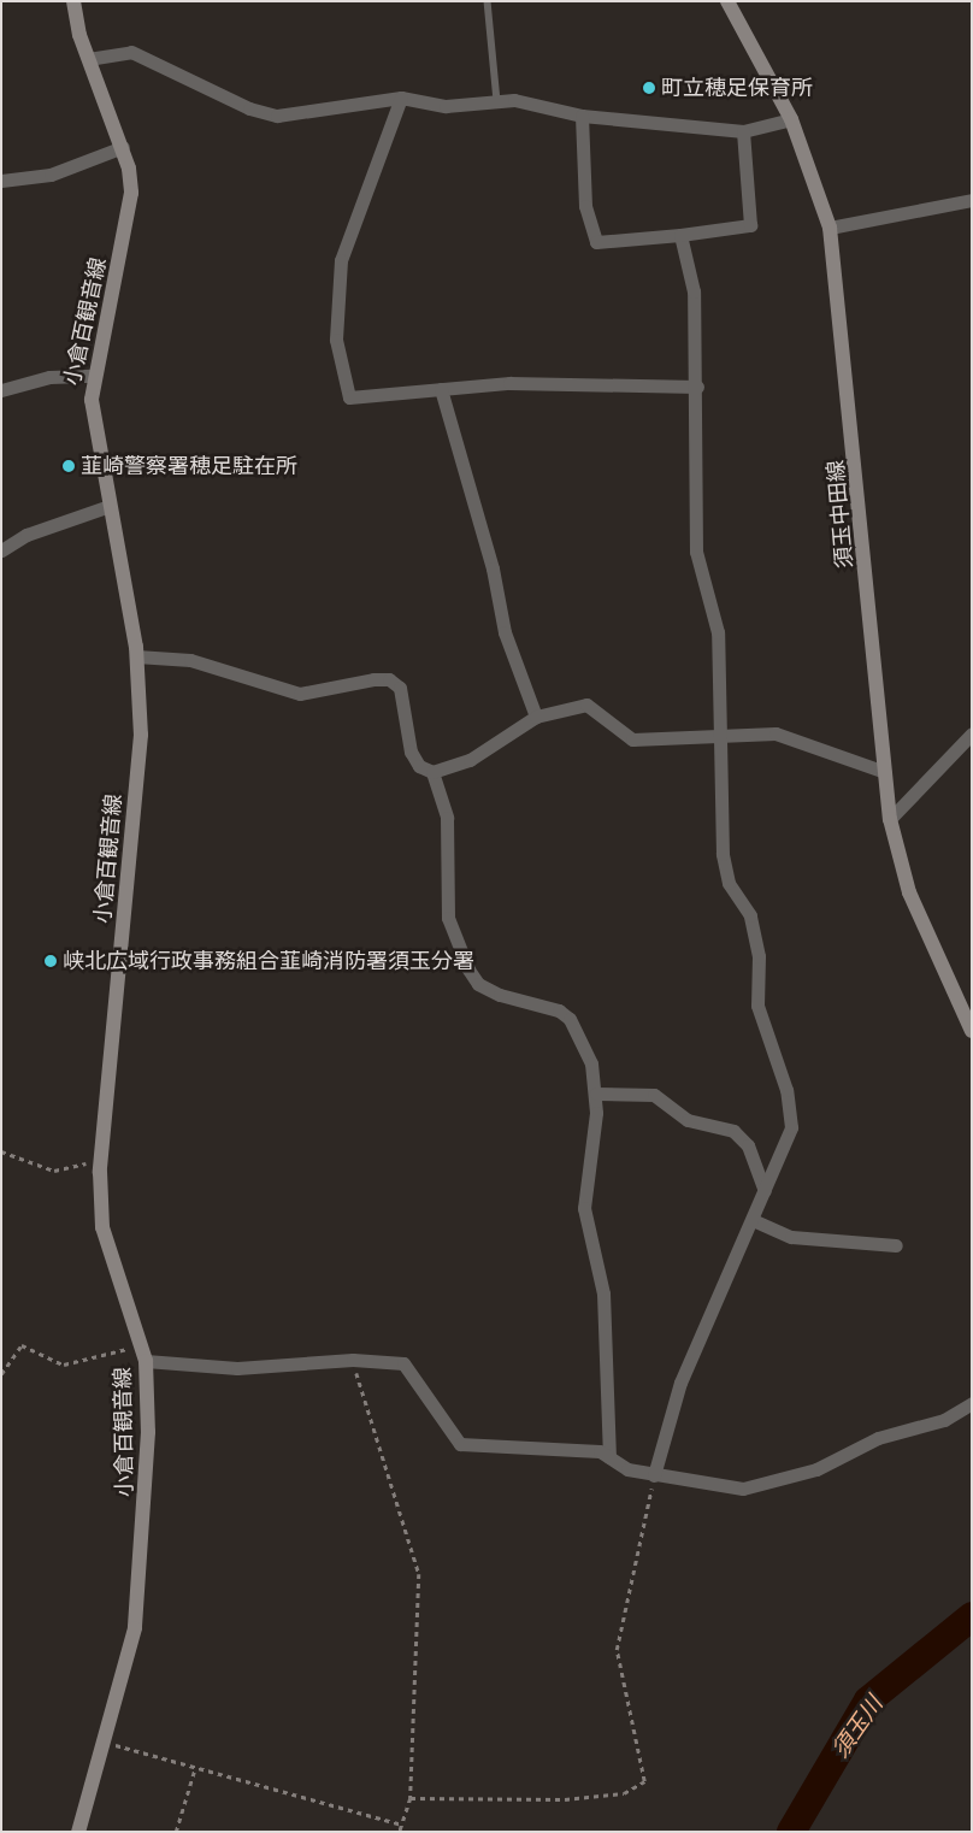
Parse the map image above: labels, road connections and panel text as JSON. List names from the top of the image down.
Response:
{
  "streets": {
    "main road": ["小倉百観音線", "須玉中田線"]
  },
  "water": ["須玉川"],
  "places": ["町立穂足保育所", "韮崎警察署穂足駐在所", "峡北広域行政事務組合韮崎消防署須玉分署"]
}
